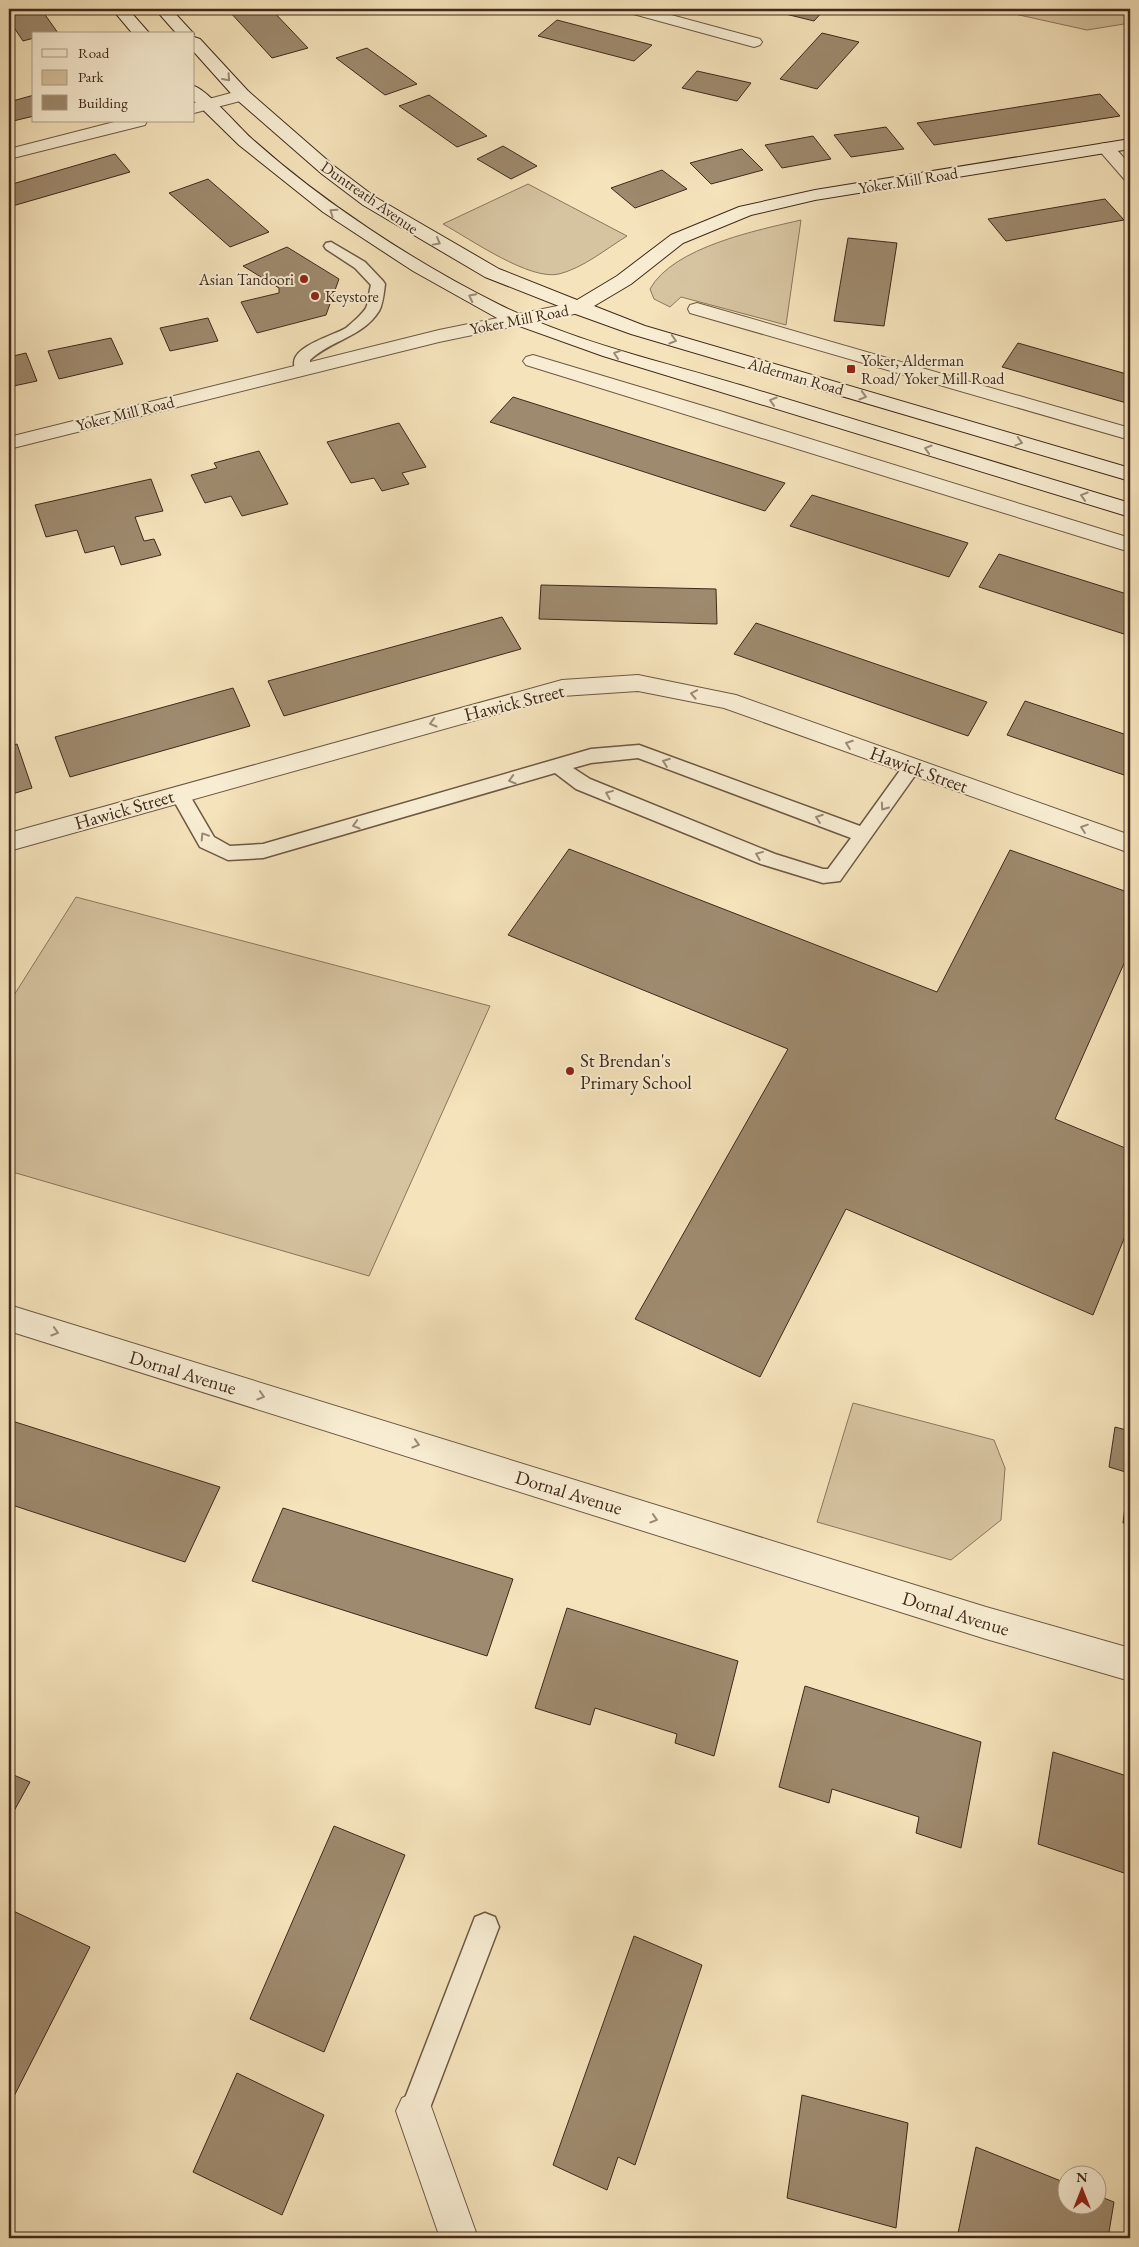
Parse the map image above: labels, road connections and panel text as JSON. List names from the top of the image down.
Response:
{
  "streets": {
    "street": [
      "Yoker Mill Road",
      "Duntreath Avenue",
      "Alderman Road",
      "Hawick Street",
      "Dornal Avenue"
    ]
  },
  "crossings": [
    ["Yoker Mill Road", "Duntreath Avenue"],
    ["Yoker Mill Road", "Alderman Road"],
    ["Duntreath Avenue", "Alderman Road"]
  ],
  "one_way": ["Hawick Street", "Dornal Avenue"],
  "places": {
    "other": ["Asian Tandoori", "Keystore", "St Brendan's Primary School"],
    "transit": ["Yoker, Alderman Road/ Yoker Mill Road"]
  },
  "legend": ["Road", "Park", "Building"],
  "north": "top"
}
